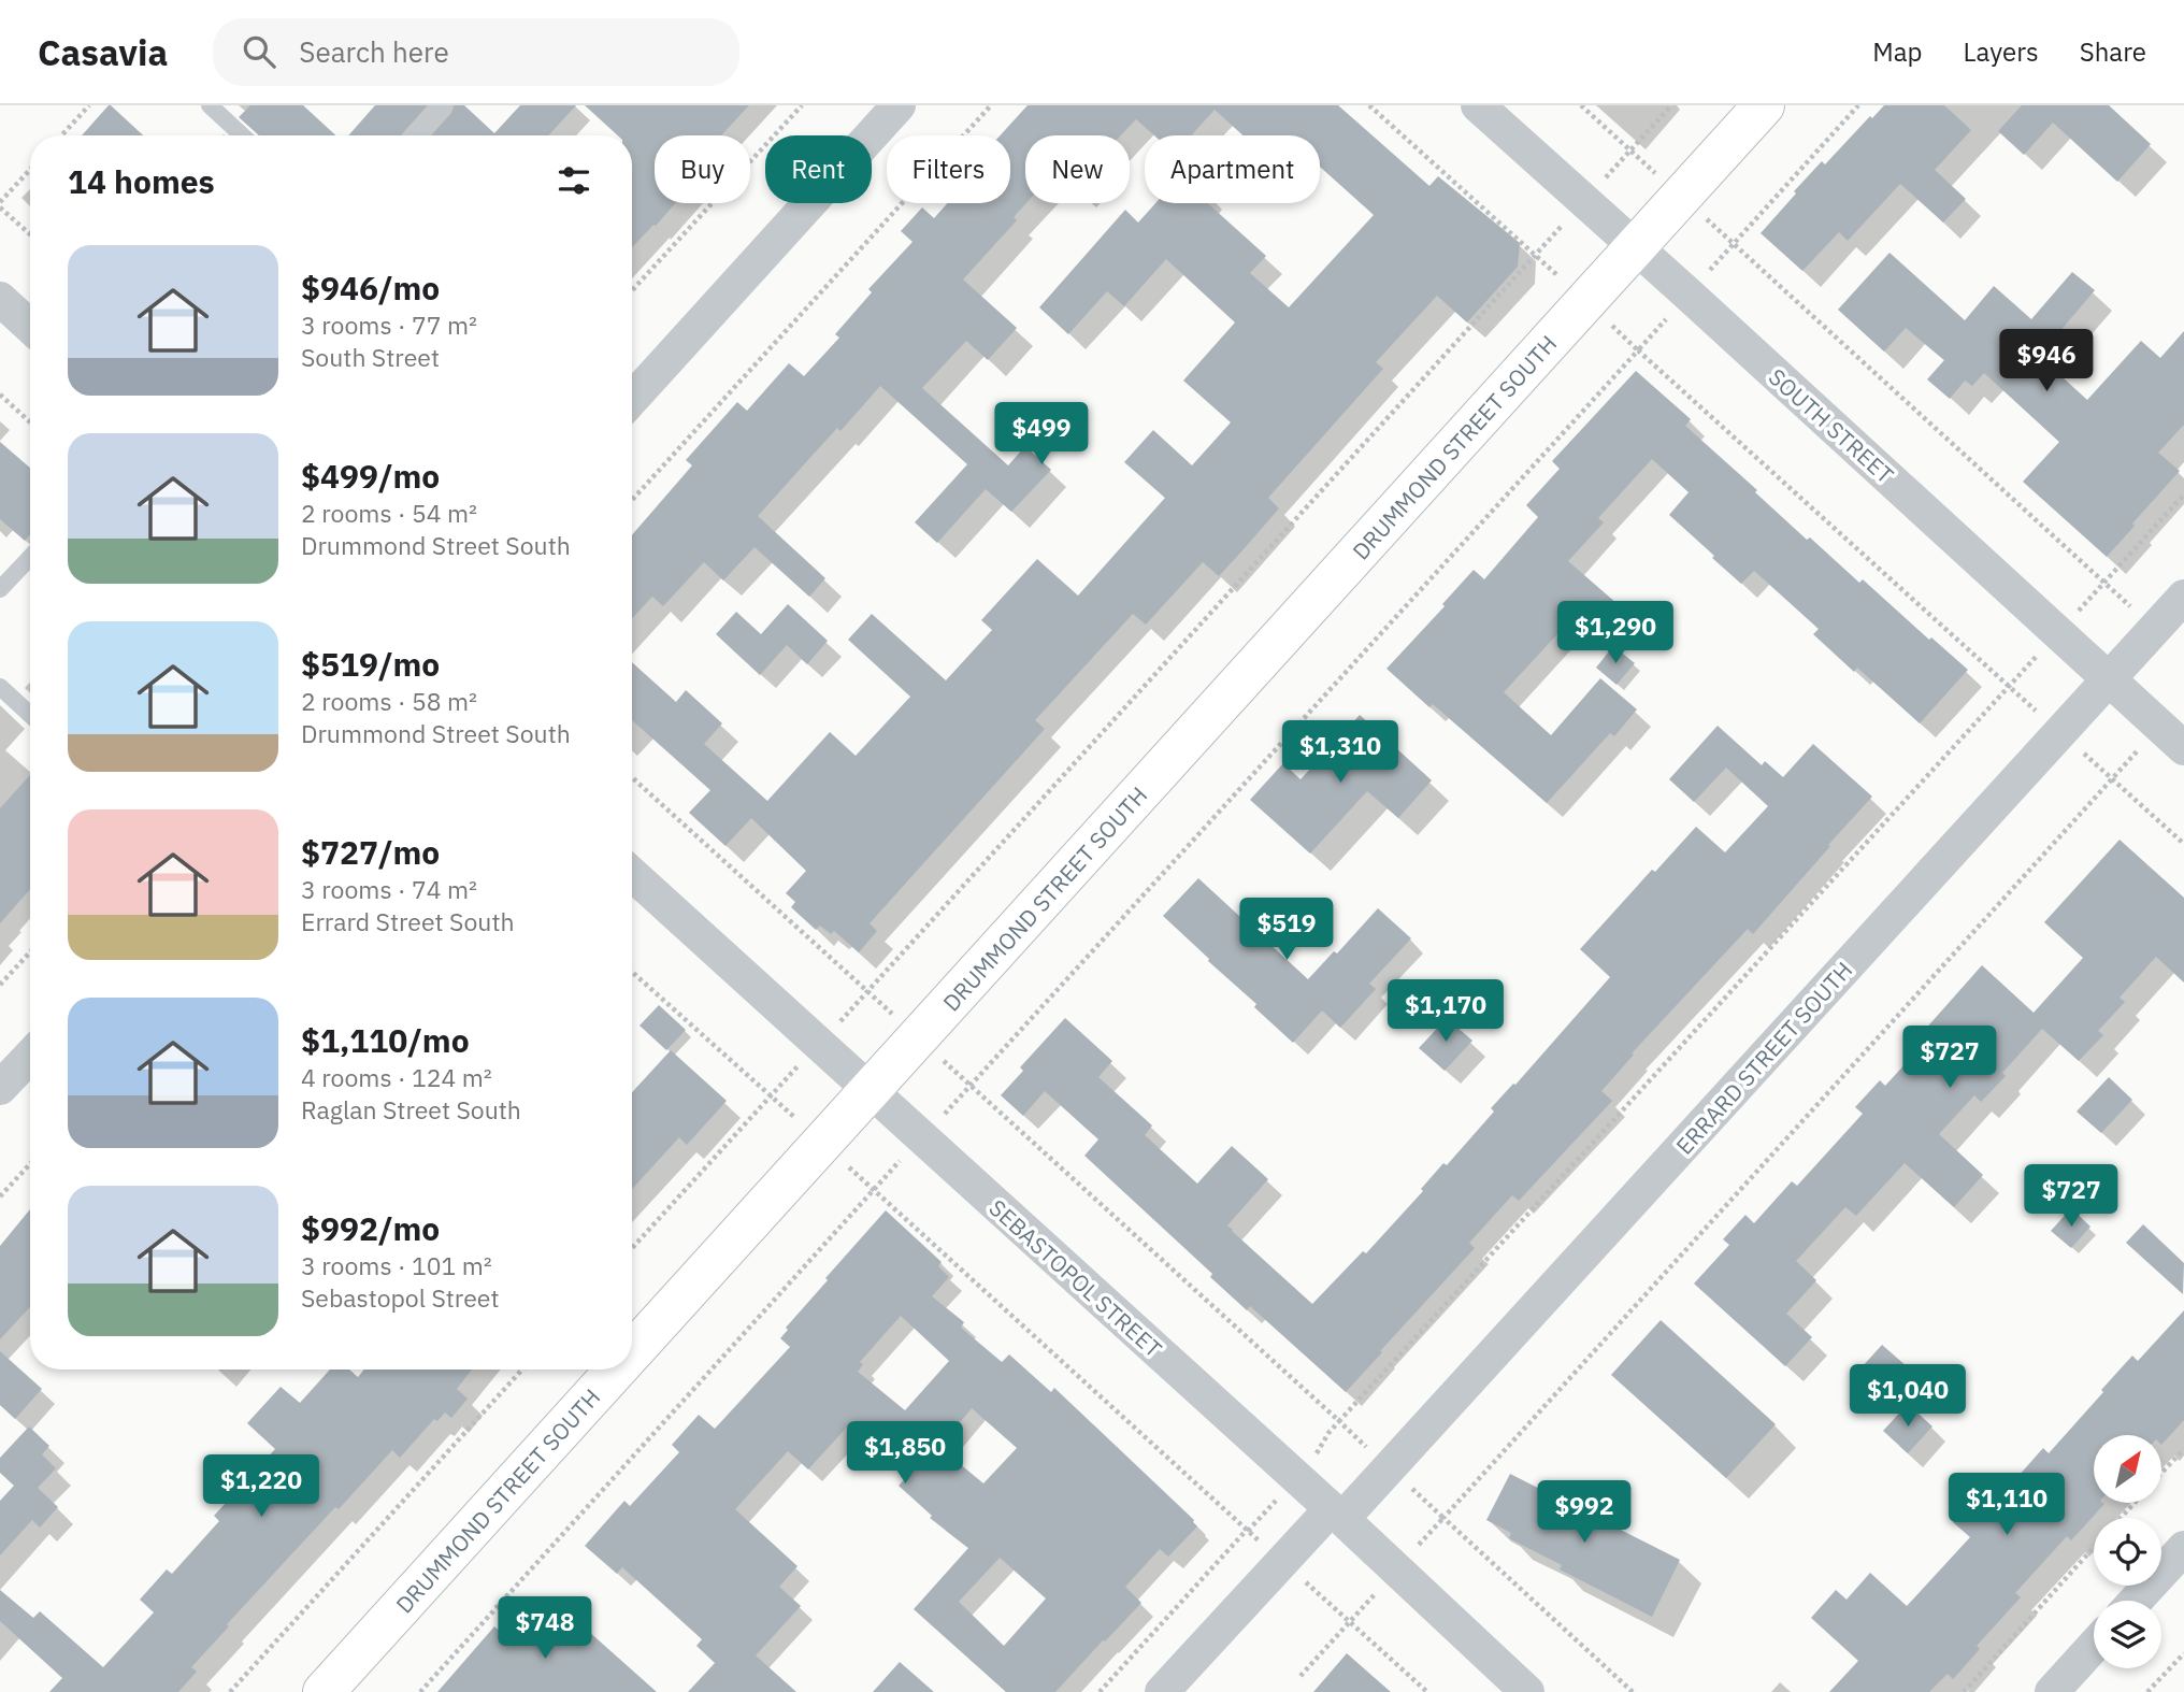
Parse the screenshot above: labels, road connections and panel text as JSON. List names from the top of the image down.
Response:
{
  "streets": {
    "main road": ["DRUMMOND STREET SOUTH"],
    "street": ["SOUTH STREET", "ERRARD STREET SOUTH", "SEBASTOPOL STREET"]
  },
  "crossings": [
    ["SOUTH STREET", "DRUMMOND STREET SOUTH"],
    ["SOUTH STREET", "ERRARD STREET SOUTH"],
    ["DRUMMOND STREET SOUTH", "SEBASTOPOL STREET"],
    ["ERRARD STREET SOUTH", "SEBASTOPOL STREET"]
  ],
  "north": "top right",
  "page": {
    "header": "Casavia",
    "search": "Search here",
    "nav": ["Map", "Layers", "Share"],
    "chip": [
      "Buy",
      "Rent",
      "Filters",
      "New",
      "Apartment"
    ],
    "heading": "14 homes",
    "list": [
      {
        "name": "$946/mo",
        "note": "3 rooms · 77 m² · South Street"
      },
      {
        "name": "$499/mo",
        "note": "2 rooms · 54 m² · Drummond Street South"
      },
      {
        "name": "$519/mo",
        "note": "2 rooms · 58 m² · Drummond Street South"
      },
      {
        "name": "$727/mo",
        "note": "3 rooms · 74 m² · Errard Street South"
      },
      {
        "name": "$1,110/mo",
        "note": "4 rooms · 124 m² · Raglan Street South"
      },
      {
        "name": "$992/mo",
        "note": "3 rooms · 101 m² · Sebastopol Street"
      }
    ],
    "price": [
      "$946",
      "$499",
      "$1,290",
      "$1,310",
      "$519",
      "$1,170",
      "$727",
      "$727",
      "$1,040",
      "$1,850",
      "$1,220",
      "$1,110",
      "$992",
      "$748"
    ]
  }
}
